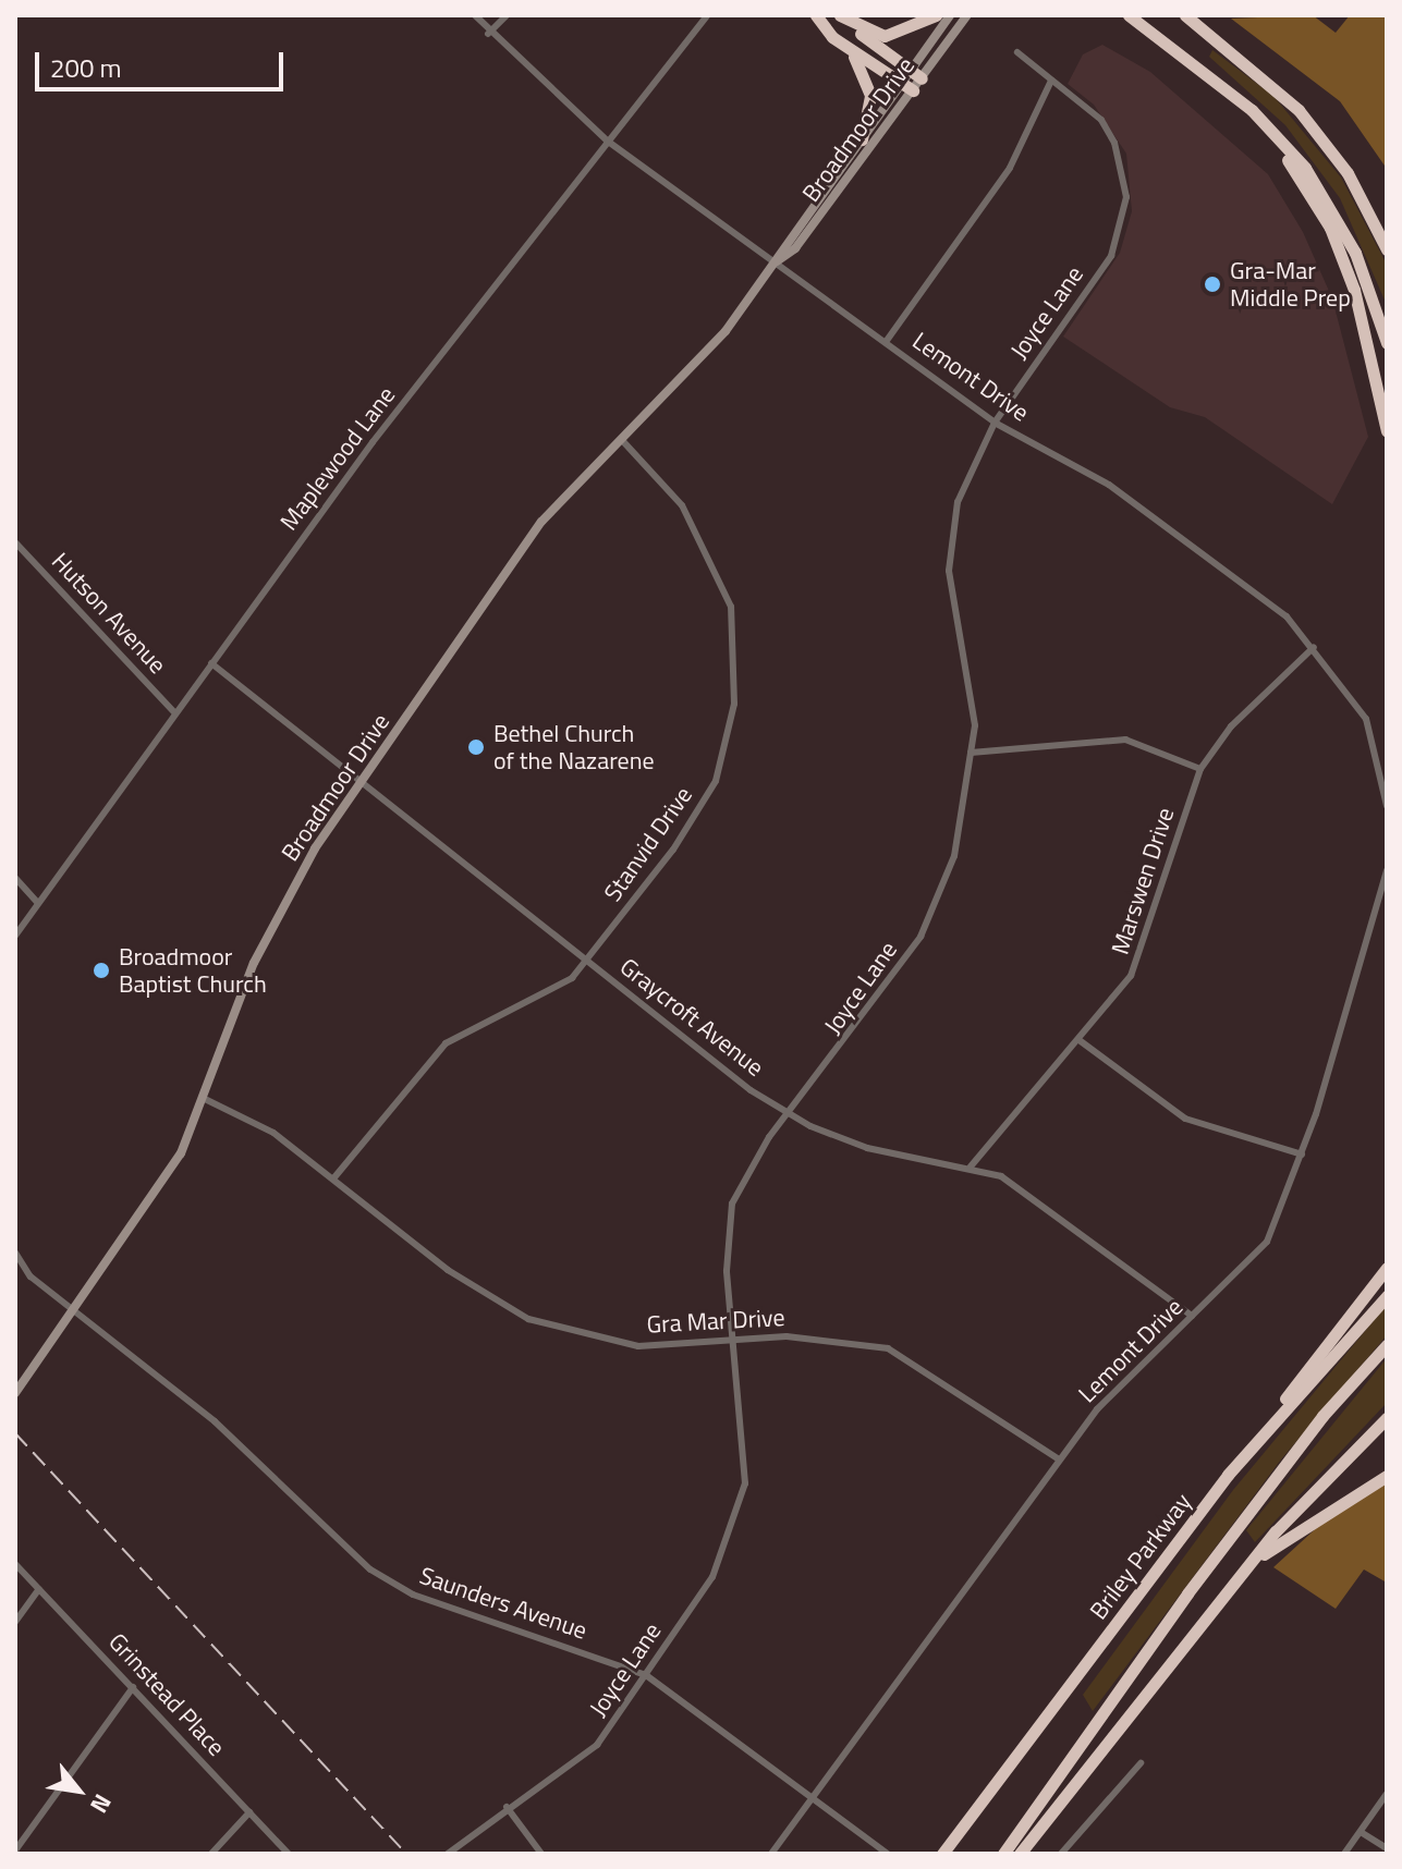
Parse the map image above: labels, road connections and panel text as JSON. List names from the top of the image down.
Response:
{
  "streets": {
    "highway": ["Briley Parkway"],
    "main road": ["Broadmoor Drive"],
    "street": [
      "Joyce Lane",
      "Lemont Drive",
      "Maplewood Lane",
      "Hutson Avenue",
      "Stanvid Drive",
      "Marswen Drive",
      "Graycroft Avenue",
      "Gra Mar Drive",
      "Saunders Avenue",
      "Grinstead Place"
    ]
  },
  "crossings": [
    ["Broadmoor Drive", "Lemont Drive"],
    ["Broadmoor Drive", "Stanvid Drive"],
    ["Broadmoor Drive", "Graycroft Avenue"],
    ["Broadmoor Drive", "Gra Mar Drive"],
    ["Broadmoor Drive", "Saunders Avenue"],
    ["Joyce Lane", "Lemont Drive"],
    ["Joyce Lane", "Graycroft Avenue"],
    ["Joyce Lane", "Gra Mar Drive"],
    ["Joyce Lane", "Saunders Avenue"],
    ["Lemont Drive", "Maplewood Lane"],
    ["Lemont Drive", "Marswen Drive"],
    ["Lemont Drive", "Graycroft Avenue"],
    ["Lemont Drive", "Gra Mar Drive"],
    ["Lemont Drive", "Saunders Avenue"],
    ["Maplewood Lane", "Hutson Avenue"],
    ["Maplewood Lane", "Graycroft Avenue"],
    ["Stanvid Drive", "Graycroft Avenue"],
    ["Stanvid Drive", "Gra Mar Drive"],
    ["Marswen Drive", "Graycroft Avenue"]
  ],
  "places": ["Gra-Mar Middle Prep", "Bethel Church of the Nazarene", "Broadmoor Baptist Church"],
  "scale_bar": "200 m",
  "north": "bottom right"
}
